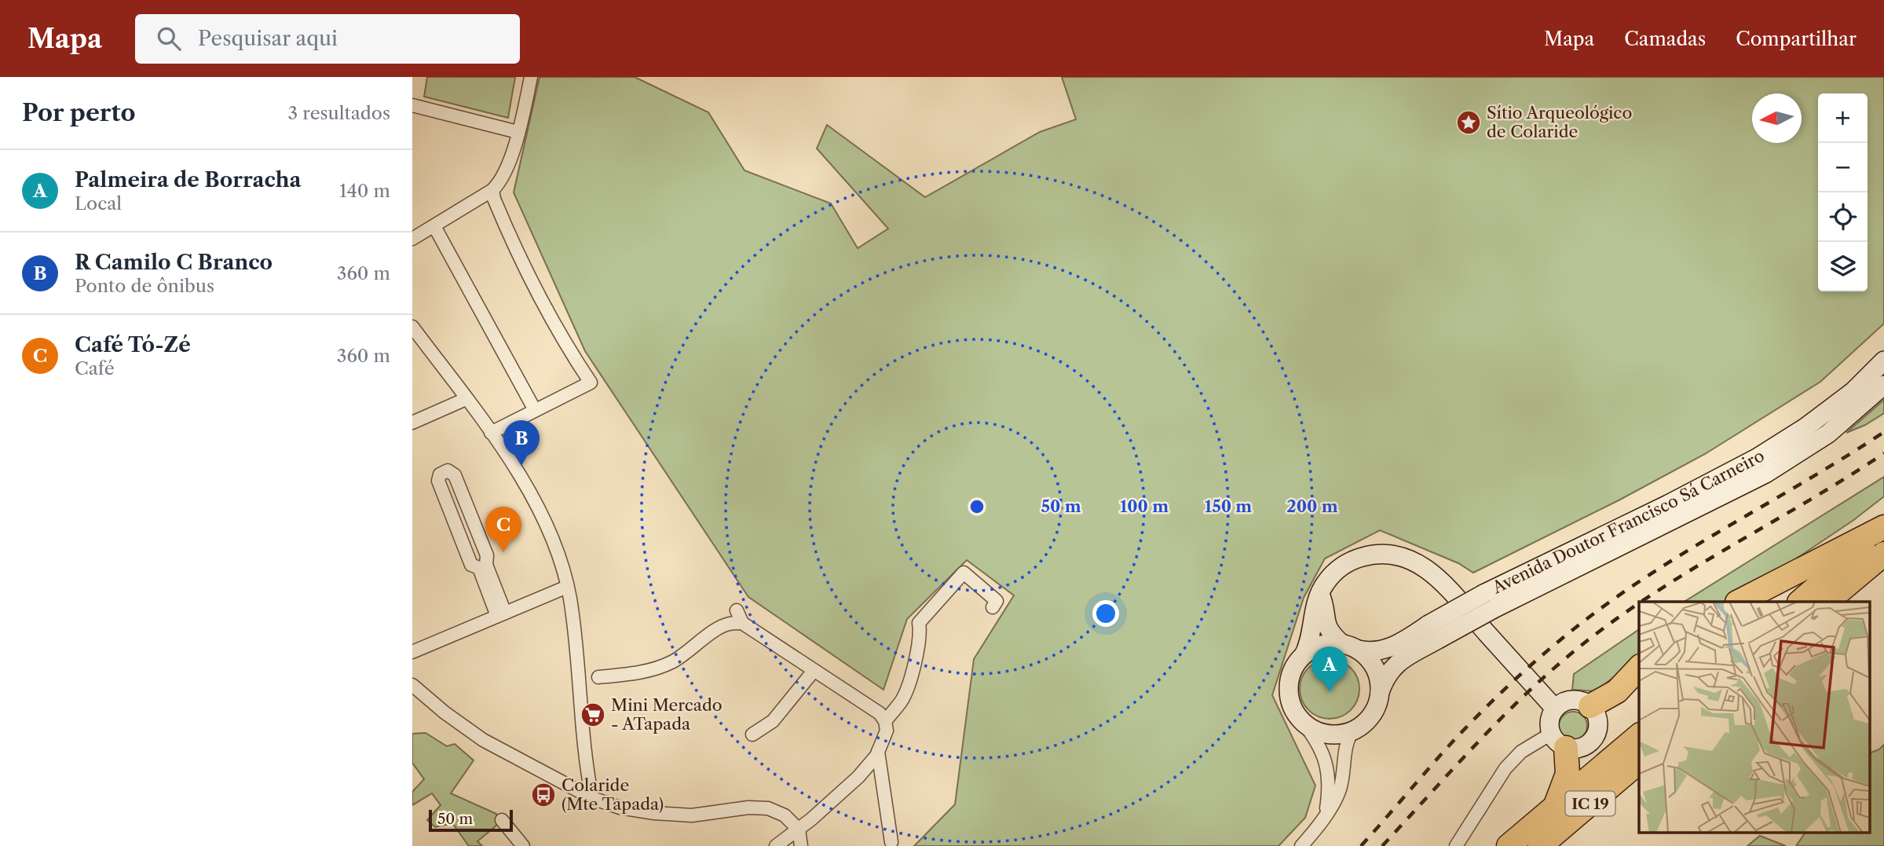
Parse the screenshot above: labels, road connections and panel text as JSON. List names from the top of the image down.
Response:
{
  "streets": {
    "highway": ["IC 19"],
    "main road": ["Avenida Doutor Francisco Sá Carneiro"]
  },
  "places": {
    "place": ["Sítio Arqueológico de Colaride"],
    "supermarket": ["Mini Mercado - ATapada"],
    "bus stop": ["Colaride (Mte Tapada)"]
  },
  "scale_bar": "50 m",
  "north": "left",
  "page": {
    "header": "Mapa",
    "search": "Pesquisar aqui",
    "nav": ["Mapa", "Camadas", "Compartilhar"],
    "heading": ["Por perto", "3 resultados"],
    "map_buttons": ["+", "−"],
    "list": [
      {
        "mark": "A",
        "name": "Palmeira de Borracha",
        "note": "Local",
        "value": "140 m"
      },
      {
        "mark": "B",
        "name": "R Camilo C Branco",
        "note": "Ponto de ônibus",
        "value": "360 m"
      },
      {
        "mark": "C",
        "name": "Café Tó-Zé",
        "note": "Café",
        "value": "360 m"
      }
    ],
    "pins": ["B", "C", "A"],
    "scale": "50 m"
  },
  "rings": [
    "50 m",
    "100 m",
    "150 m",
    "200 m"
  ]
}
